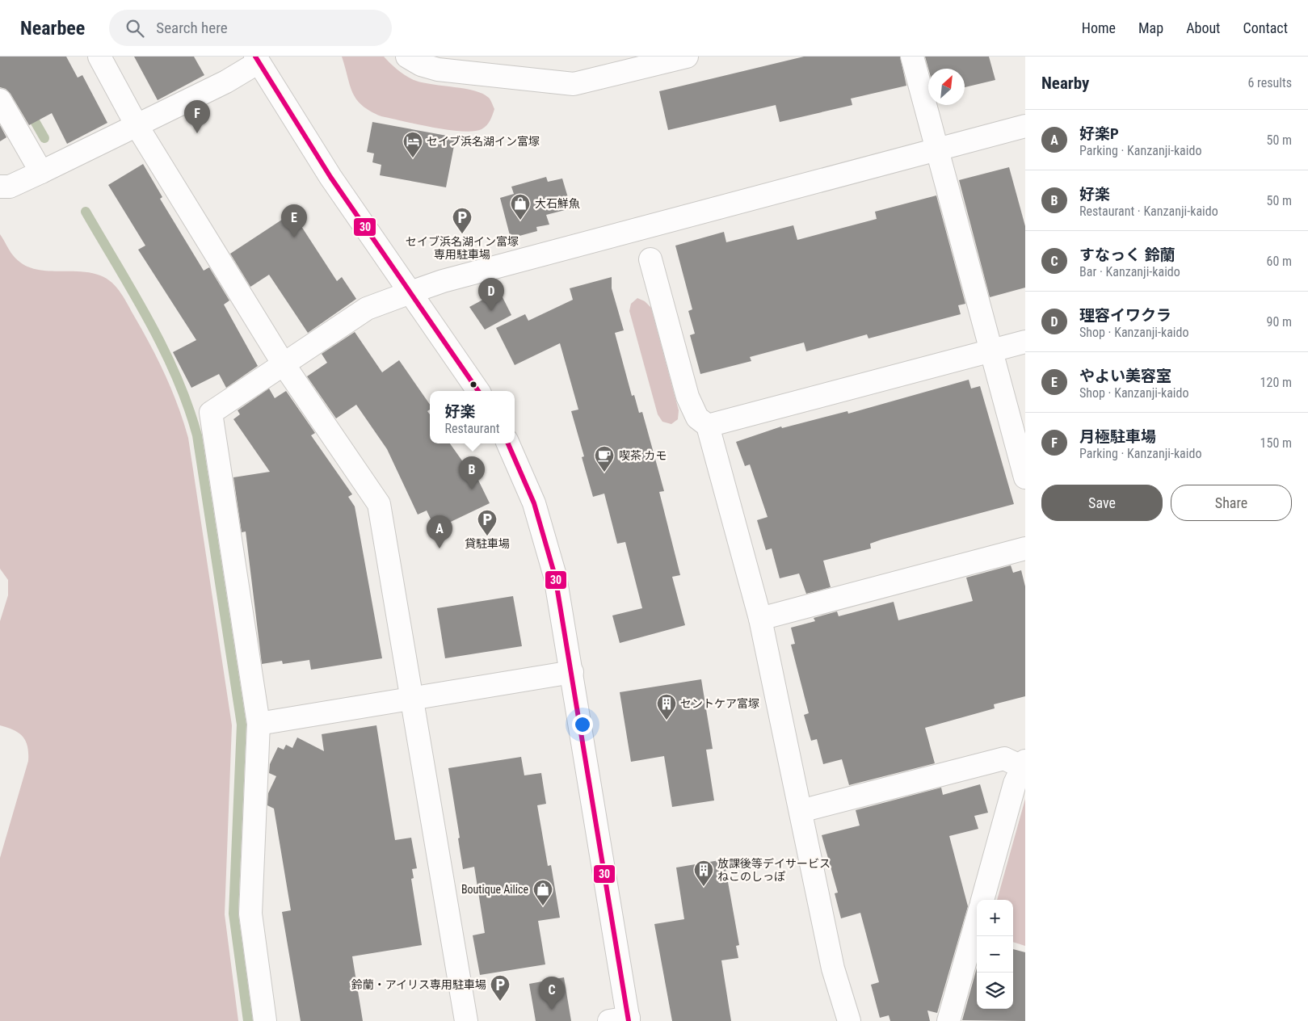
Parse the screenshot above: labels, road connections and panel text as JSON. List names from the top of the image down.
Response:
{
  "places": {
    "hotel": ["セイブ浜名湖イン富塚"],
    "shop": ["大石鮮魚", "Boutique Ailice"],
    "parking": ["セイブ浜名湖イン富塚 専用駐車場", "貸駐車場", "鈴蘭・アイリス専用駐車場"],
    "cafe": ["喫茶 カモ"],
    "building": ["セントケア富塚", "放課後等デイサービス ねこのしっぽ"]
  },
  "lines": ["transit line 30"],
  "north": "top right",
  "page": {
    "header": "Nearbee",
    "search": "Search here",
    "nav": [
      "Home",
      "Map",
      "About",
      "Contact"
    ],
    "heading": ["Nearby", "6 results"],
    "pins": [
      "F",
      "E",
      "D",
      "B",
      "A",
      "C"
    ],
    "list": [
      {
        "mark": "A",
        "name": "好楽P",
        "note": "Parking · Kanzanji-kaido",
        "value": "50 m"
      },
      {
        "mark": "B",
        "name": "好楽",
        "note": "Restaurant · Kanzanji-kaido",
        "value": "50 m"
      },
      {
        "mark": "C",
        "name": "すなっく 鈴蘭",
        "note": "Bar · Kanzanji-kaido",
        "value": "60 m"
      },
      {
        "mark": "D",
        "name": "理容イワクラ",
        "note": "Shop · Kanzanji-kaido",
        "value": "90 m"
      },
      {
        "mark": "E",
        "name": "やよい美容室",
        "note": "Shop · Kanzanji-kaido",
        "value": "120 m"
      },
      {
        "mark": "F",
        "name": "月極駐車場",
        "note": "Parking · Kanzanji-kaido",
        "value": "150 m"
      }
    ],
    "popup": ["好楽", "Restaurant"],
    "buttons": ["Save", "Share"],
    "map_buttons": ["+", "−"]
  }
}
